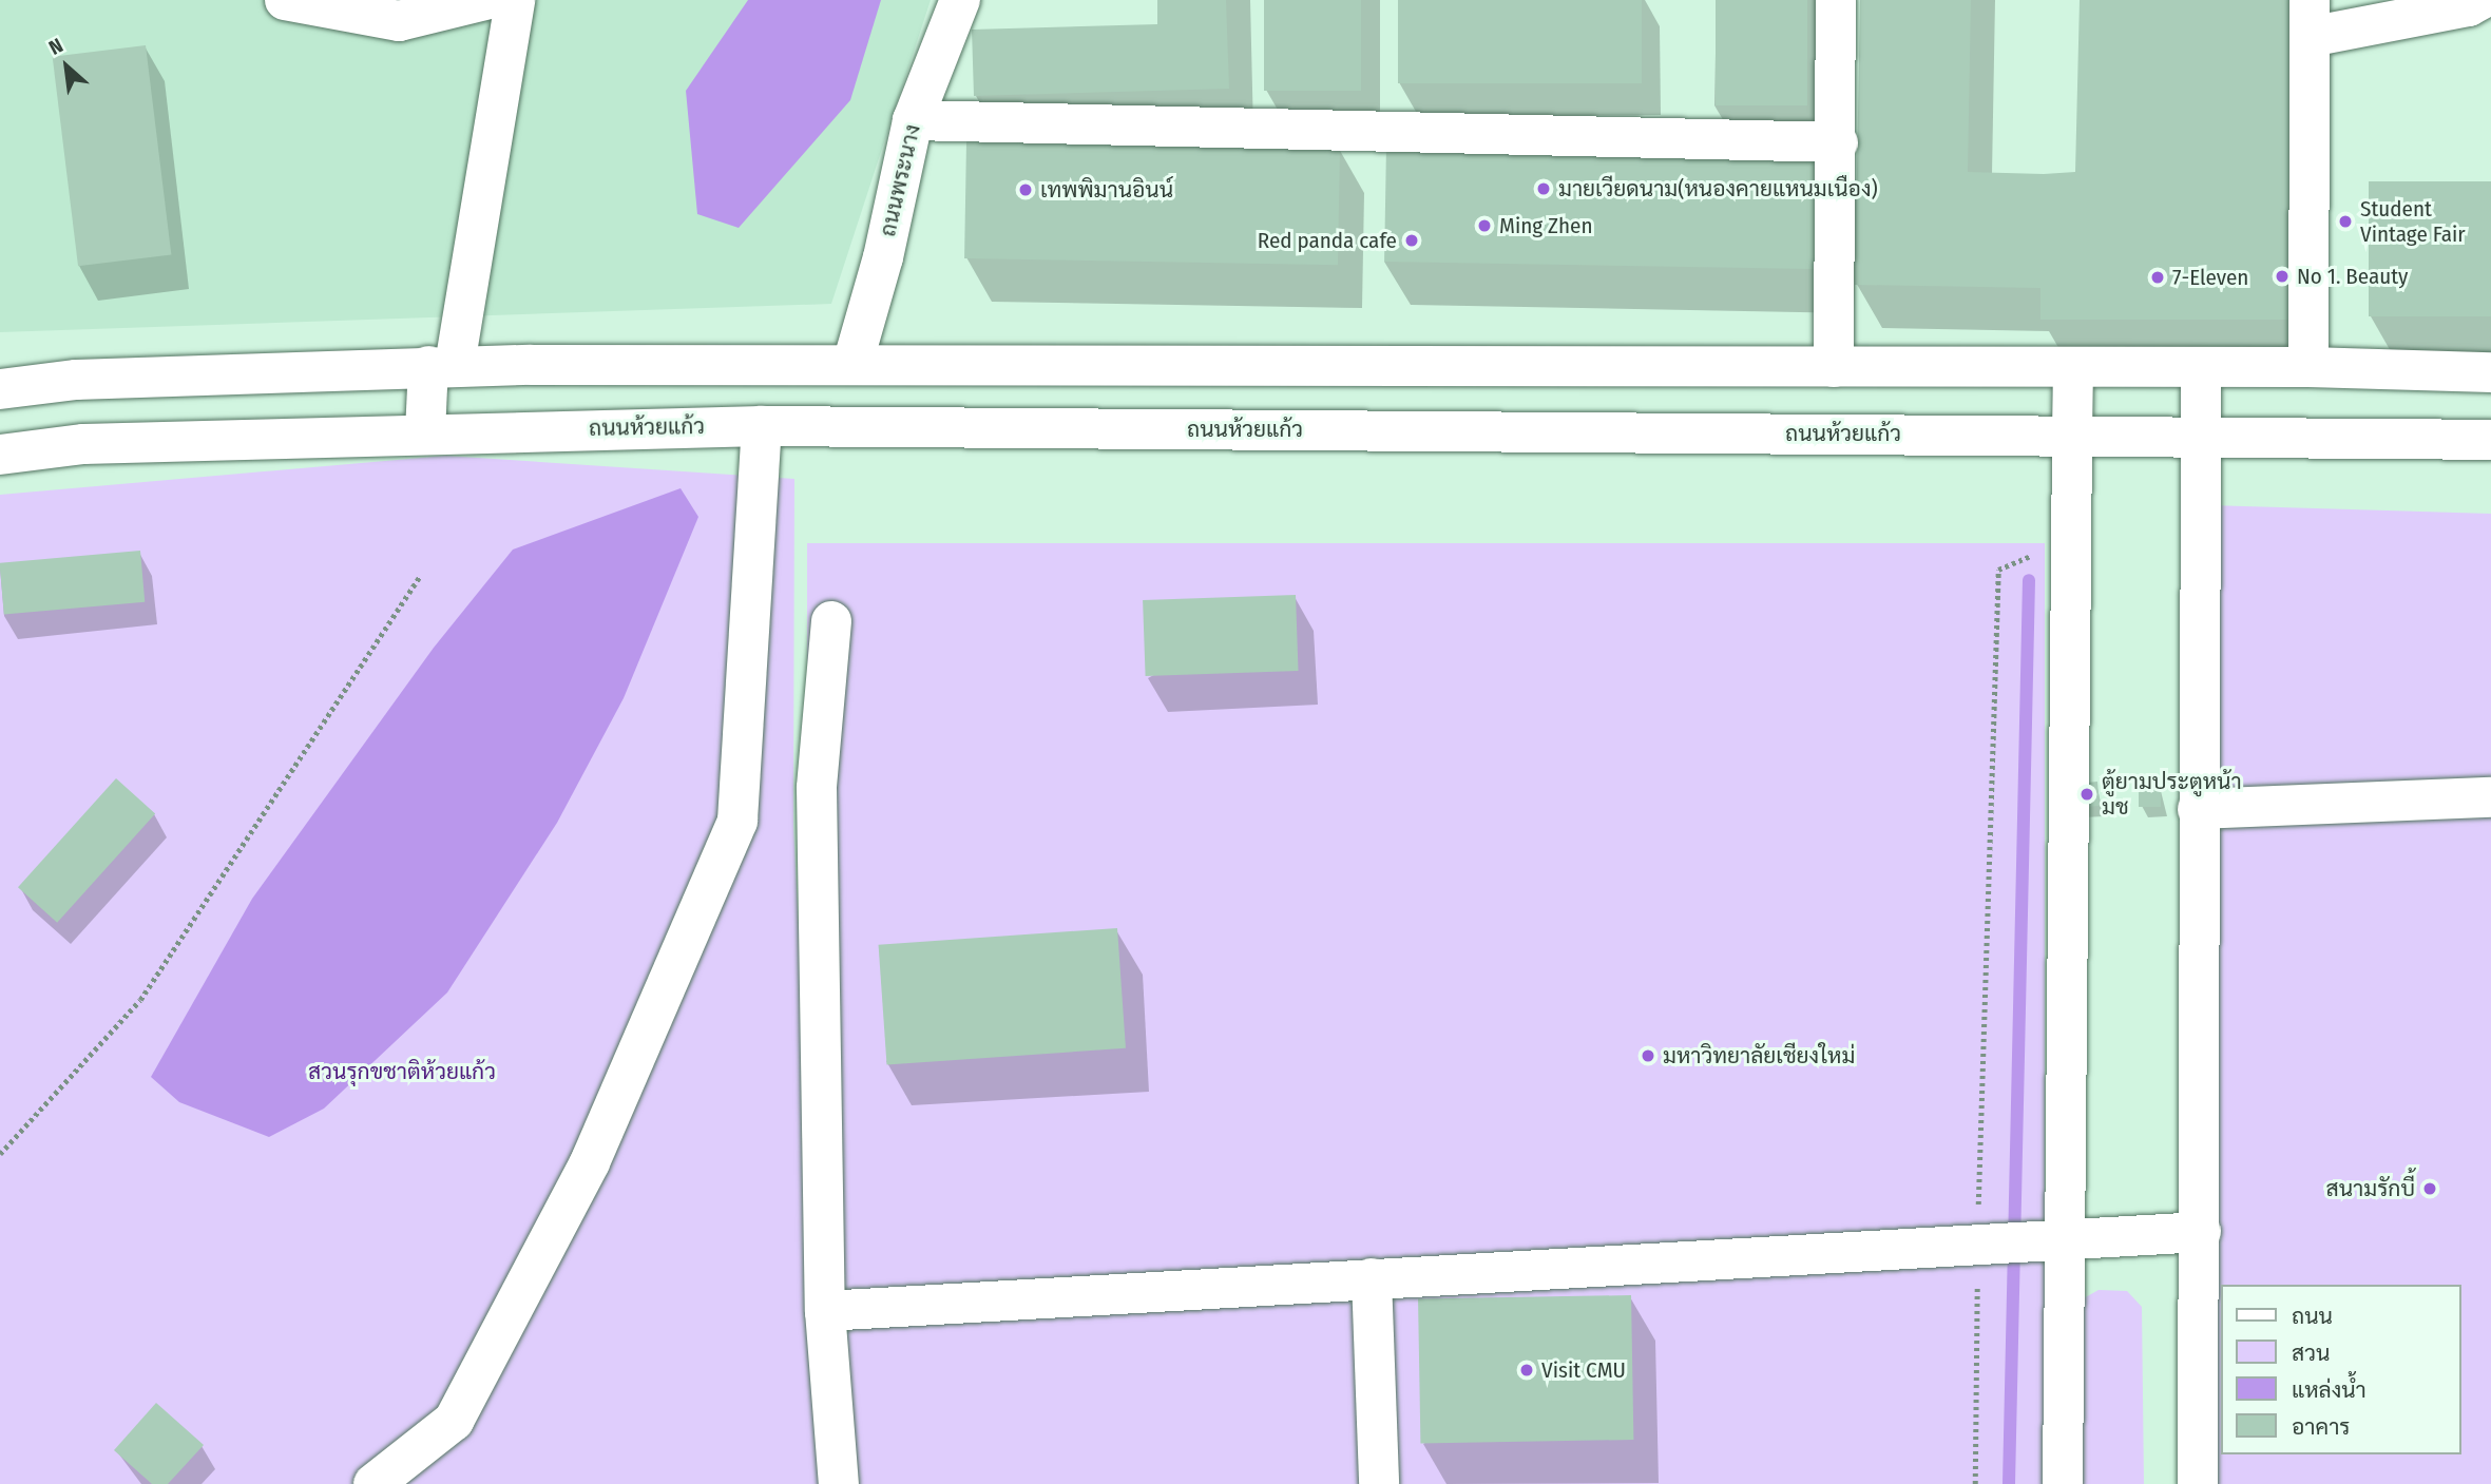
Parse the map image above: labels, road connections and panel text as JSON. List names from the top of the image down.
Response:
{
  "streets": {
    "main road": ["ถนนพระนาง", "ถนนห้วยแก้ว"]
  },
  "parks": ["สวนรุกขชาติห้วยแก้ว"],
  "places": [
    "มายเวียดนาม(หนองคายแหนมเนือง)",
    "เทพพิมานอินน์",
    "Student Vintage Fair",
    "Ming Zhen",
    "Red panda cafe",
    "No 1. Beauty",
    "7-Eleven",
    "ตู้ยามประตูหน้า มช",
    "มหาวิทยาลัยเชียงใหม่",
    "สนามรักบี้",
    "Visit CMU"
  ],
  "legend": [
    "ถนน",
    "สวน",
    "แหล่งน้ำ",
    "อาคาร"
  ],
  "north": "top left"
}
